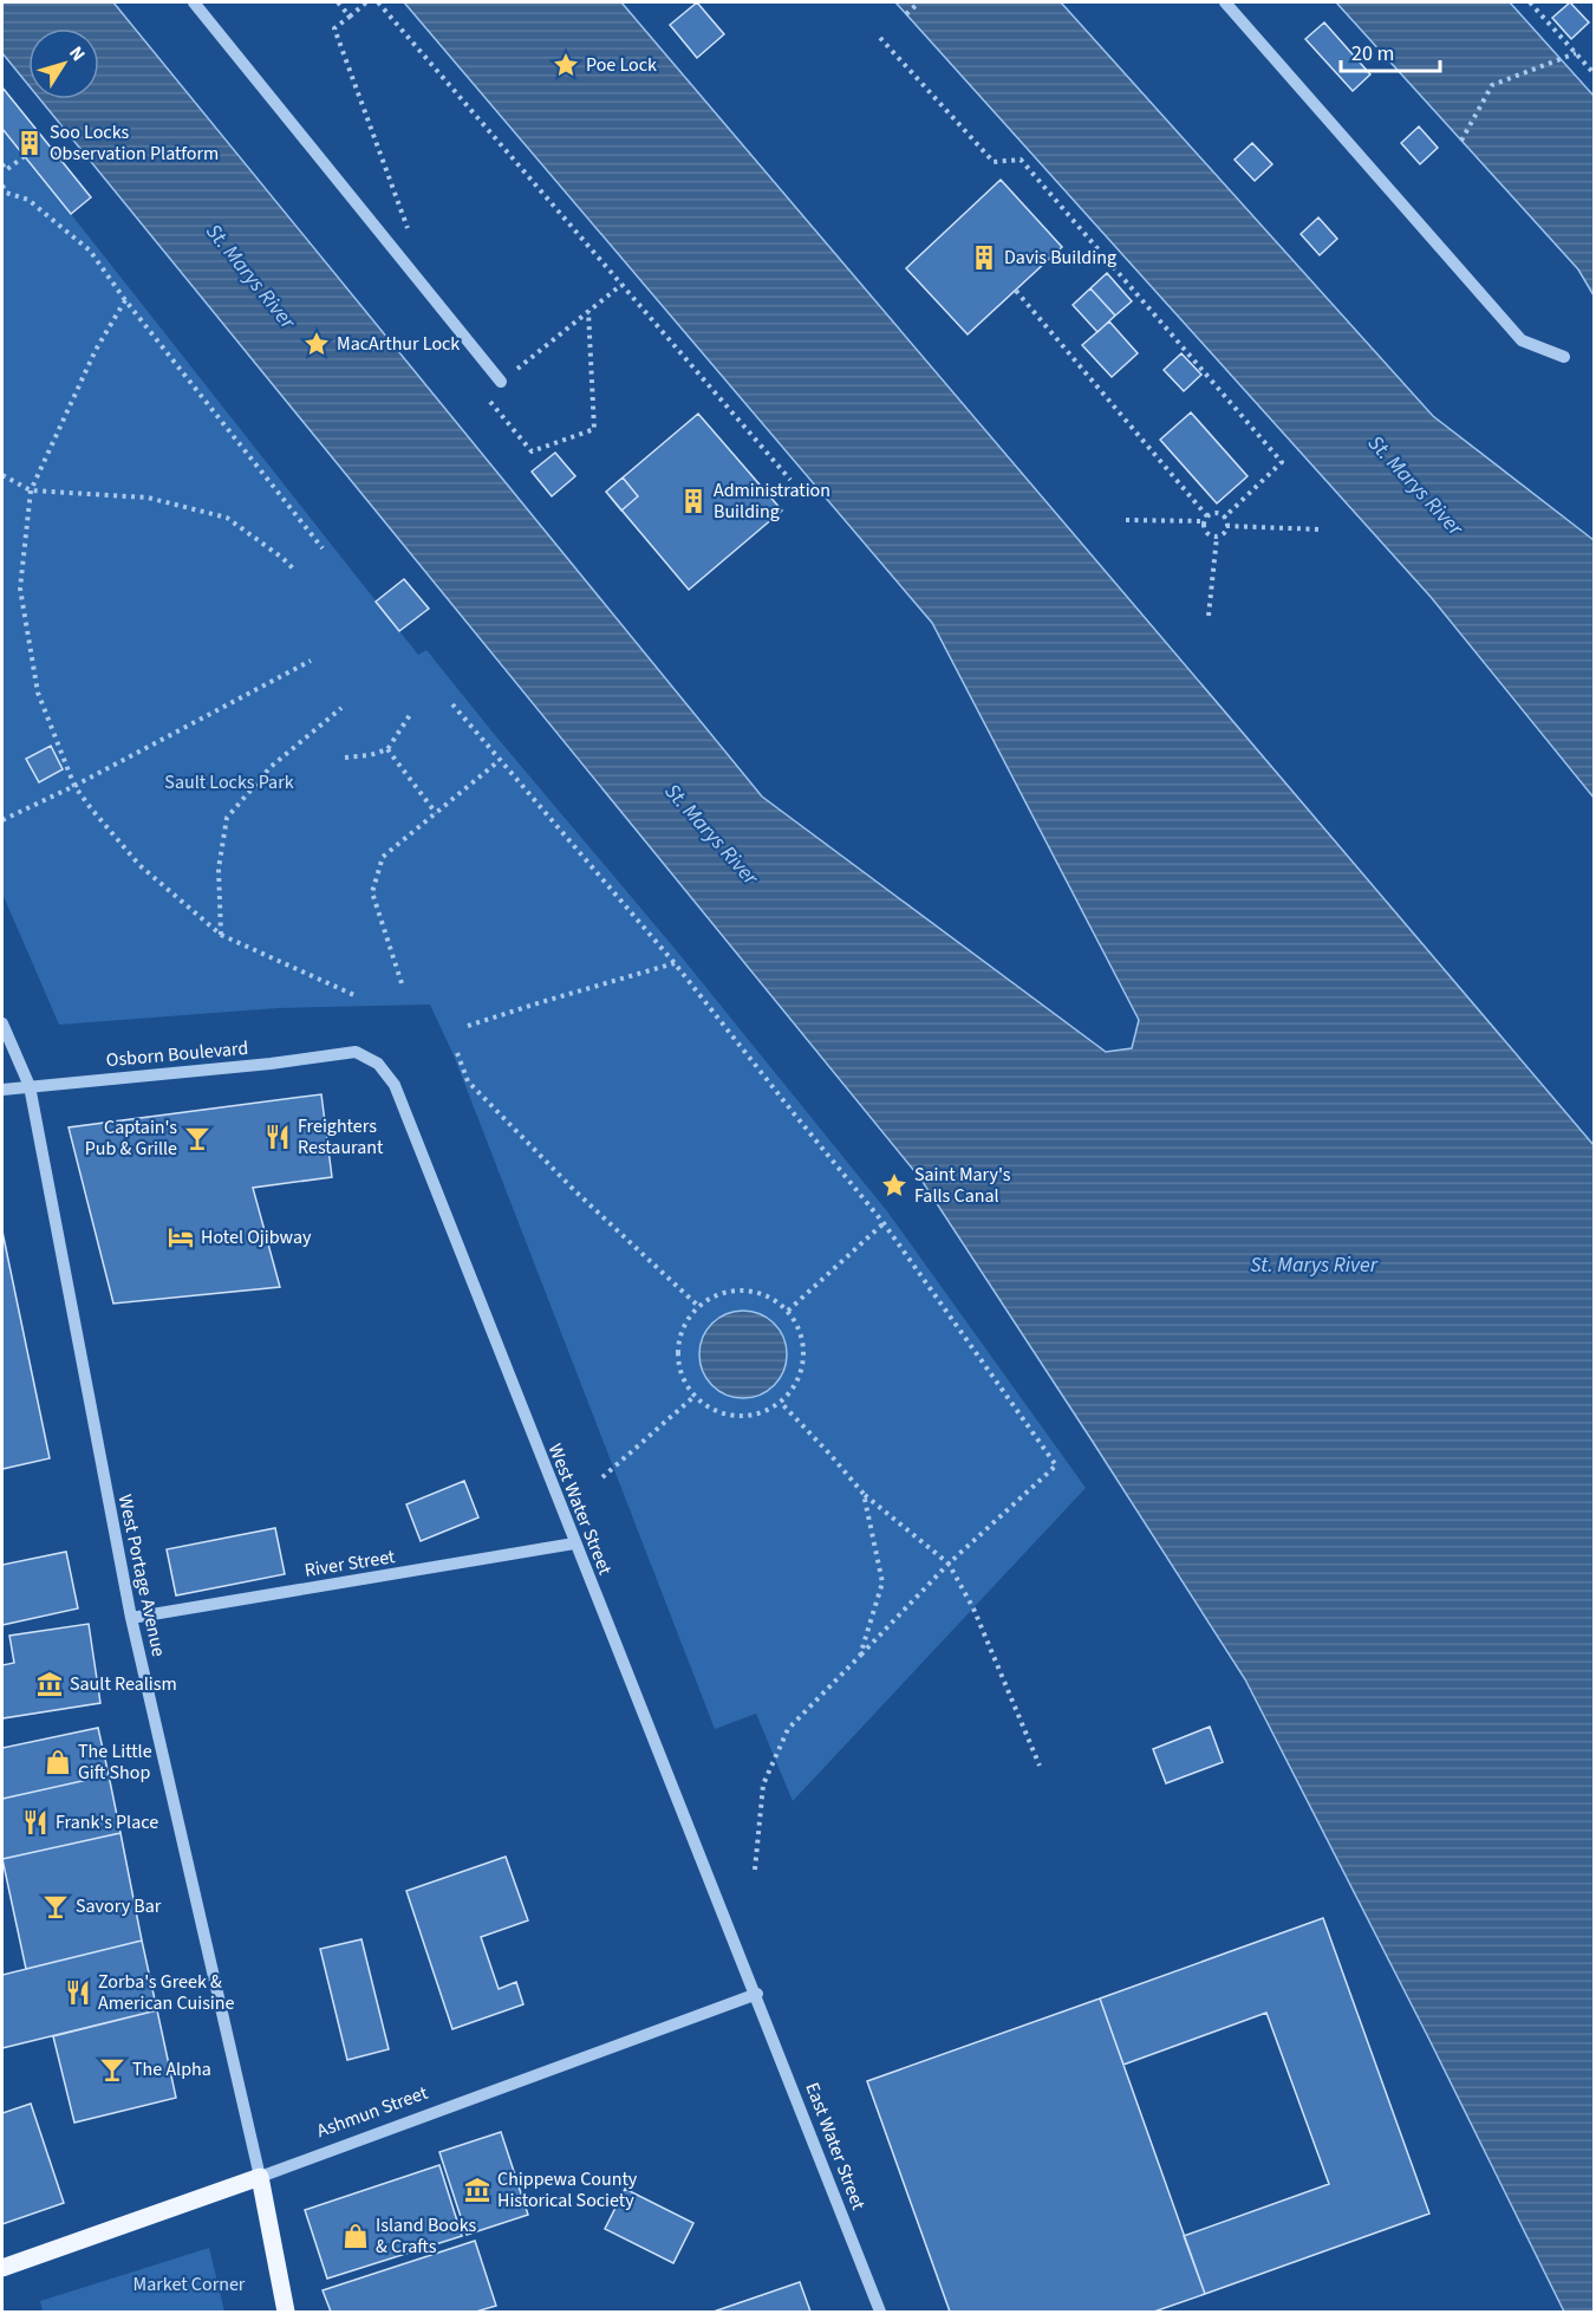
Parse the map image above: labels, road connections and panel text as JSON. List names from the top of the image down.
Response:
{
  "streets": {
    "main road": ["Ashmun Street"],
    "street": [
      "Osborn Boulevard",
      "West Water Street",
      "River Street",
      "West Portage Avenue",
      "East Water Street"
    ]
  },
  "crossings": [
    ["Osborn Boulevard", "West Water Street"],
    ["Osborn Boulevard", "West Portage Avenue"],
    ["West Water Street", "River Street"],
    ["West Water Street", "Ashmun Street"],
    ["West Water Street", "East Water Street"],
    ["River Street", "West Portage Avenue"],
    ["West Portage Avenue", "Ashmun Street"],
    ["Ashmun Street", "East Water Street"]
  ],
  "water": ["St. Marys River"],
  "parks": ["Sault Locks Park", "Market Corner"],
  "places": {
    "place": ["Poe Lock", "MacArthur Lock", "Saint Mary's Falls Canal"],
    "building": ["Soo Locks Observation Platform", "Davis Building", "Administration Building"],
    "restaurant": ["Freighters Restaurant", "Frank's Place", "Zorba's Greek & American Cuisine"],
    "bar": ["Captain's Pub & Grille", "Savory Bar", "The Alpha"],
    "hotel": ["Hotel Ojibway"],
    "museum": ["Sault Realism", "Chippewa County Historical Society"],
    "shop": ["The Little Gift Shop", "Island Books & Crafts"]
  },
  "scale_bar": "20 m",
  "north": "top right"
}
